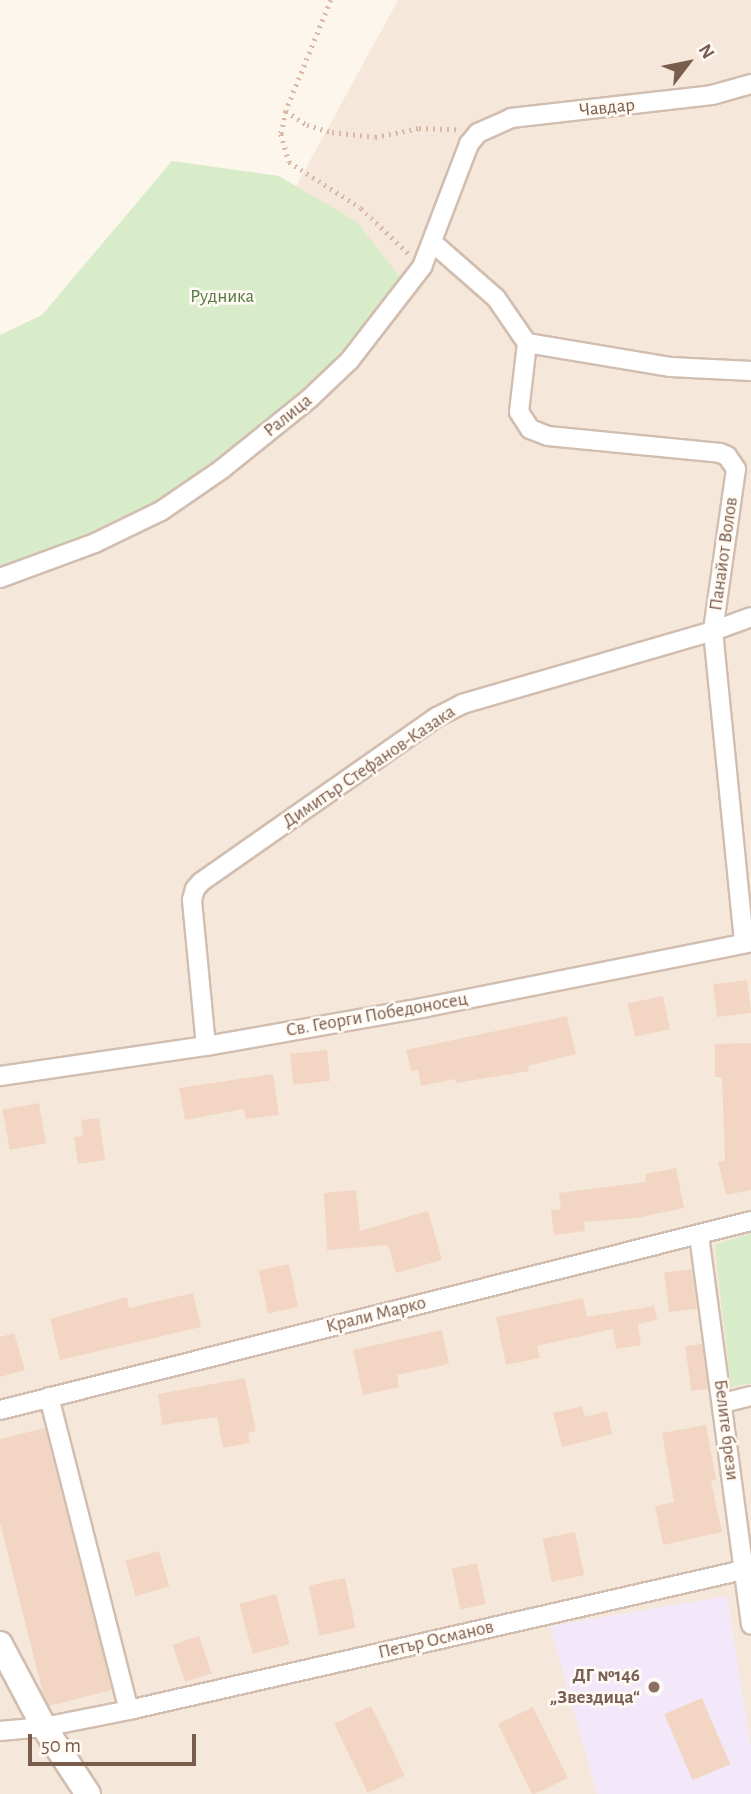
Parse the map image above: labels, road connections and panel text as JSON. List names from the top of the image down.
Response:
{
  "streets": {
    "street": [
      "Чавдар",
      "Ралица",
      "Панайот Волов",
      "Димитър Стефанов-Казака",
      "Св. Георги Победоносец",
      "Крали Марко",
      "Белите брези",
      "Петър Османов"
    ]
  },
  "crossings": [
    ["Чавдар", "Ралица"],
    ["Панайот Волов", "Димитър Стефанов-Казака"],
    ["Панайот Волов", "Св. Георги Победоносец"],
    ["Димитър Стефанов-Казака", "Св. Георги Победоносец"],
    ["Крали Марко", "Белите брези"],
    ["Белите брези", "Петър Османов"]
  ],
  "parks": ["Рудника"],
  "places": ["ДГ №146 „Звездица“"],
  "scale_bar": "50 m",
  "north": "top right"
}
